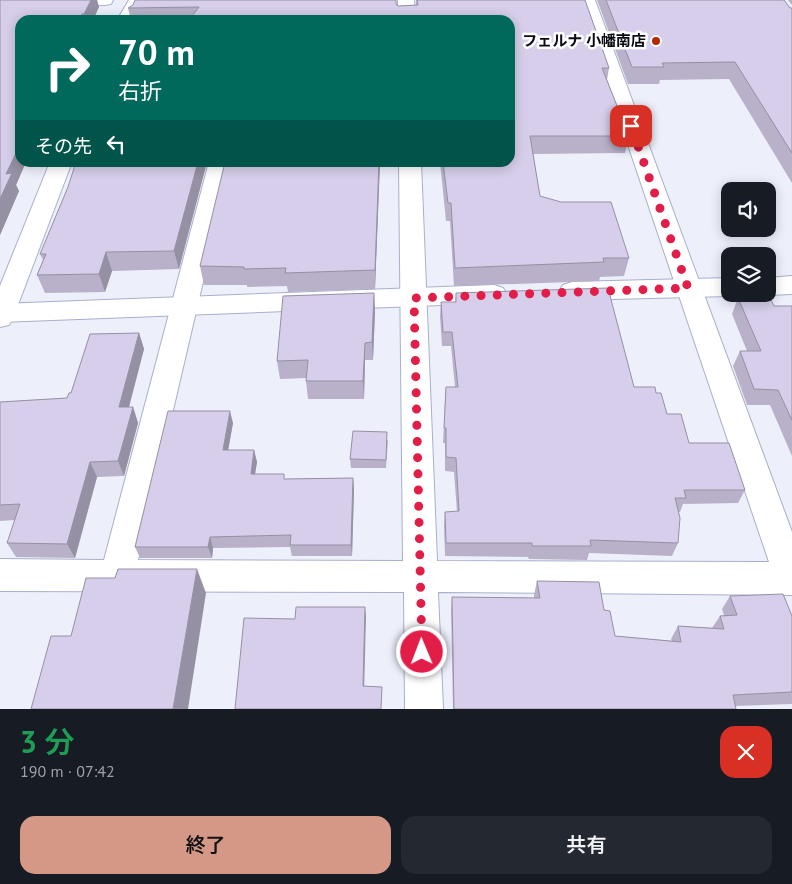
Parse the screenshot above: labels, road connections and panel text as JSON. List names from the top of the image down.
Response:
{
  "places": ["フェルナ 小幡南店"],
  "page": {
    "turn": ["70 m", "右折"],
    "then": "その先",
    "heading": ["3 分", "190 m · 07:42"],
    "buttons": ["終了", "共有"]
  }
}
